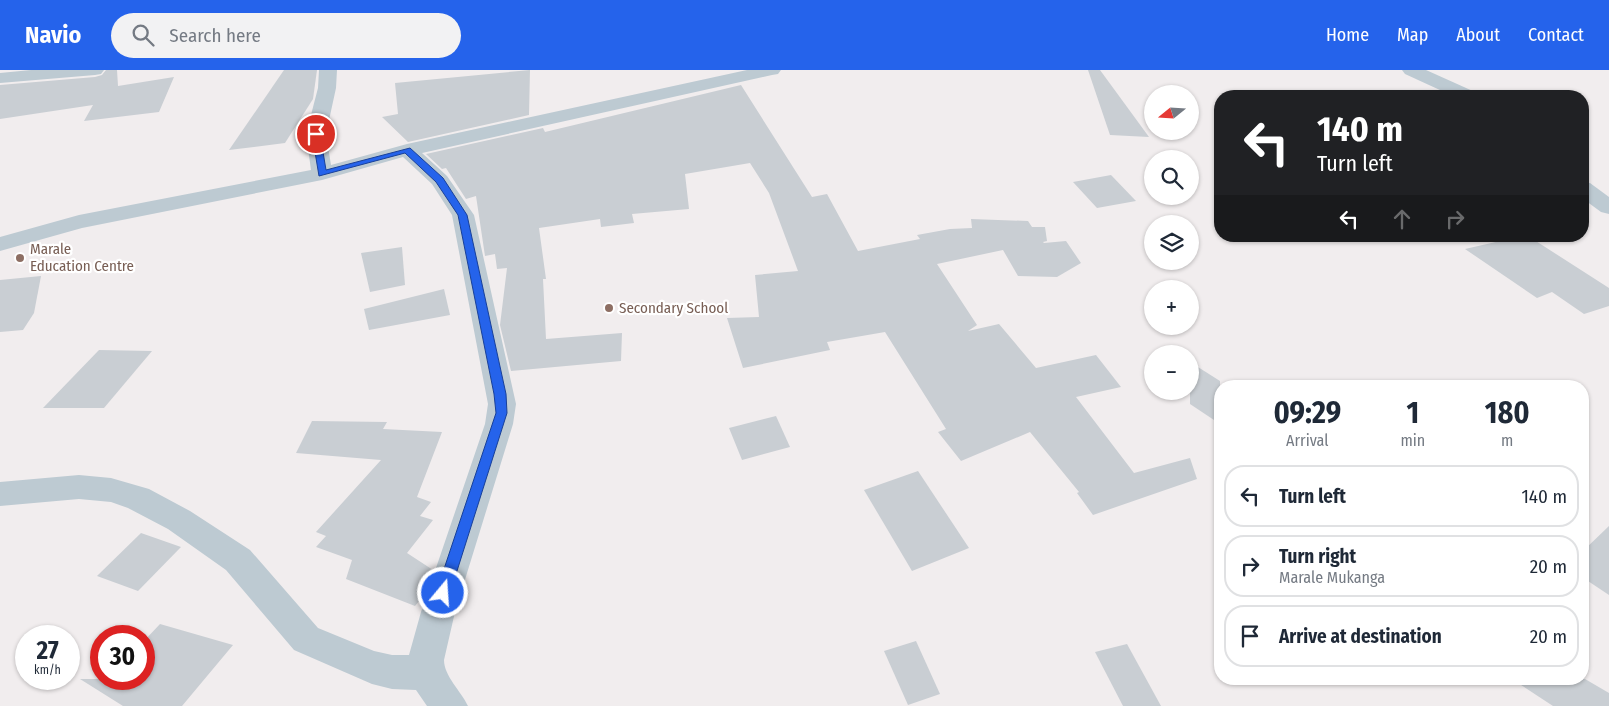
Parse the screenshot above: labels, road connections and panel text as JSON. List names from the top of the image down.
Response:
{
  "places": ["Marale Education Centre", "Secondary School"],
  "north": "left",
  "page": {
    "header": "Navio",
    "search": "Search here",
    "nav": [
      "Home",
      "Map",
      "About",
      "Contact"
    ],
    "map_buttons": ["+", "−"],
    "turn": ["140 m", "Turn left"],
    "eta": [
      "09:29",
      "Arrival",
      "1",
      "min",
      "180",
      "m"
    ],
    "list": [
      {
        "name": "Turn left",
        "value": "140 m"
      },
      {
        "name": "Turn right",
        "note": "Marale Mukanga",
        "value": "20 m"
      },
      {
        "name": "Arrive at destination",
        "value": "20 m"
      }
    ],
    "speed": "27 km/h",
    "limit": "30"
  }
}
